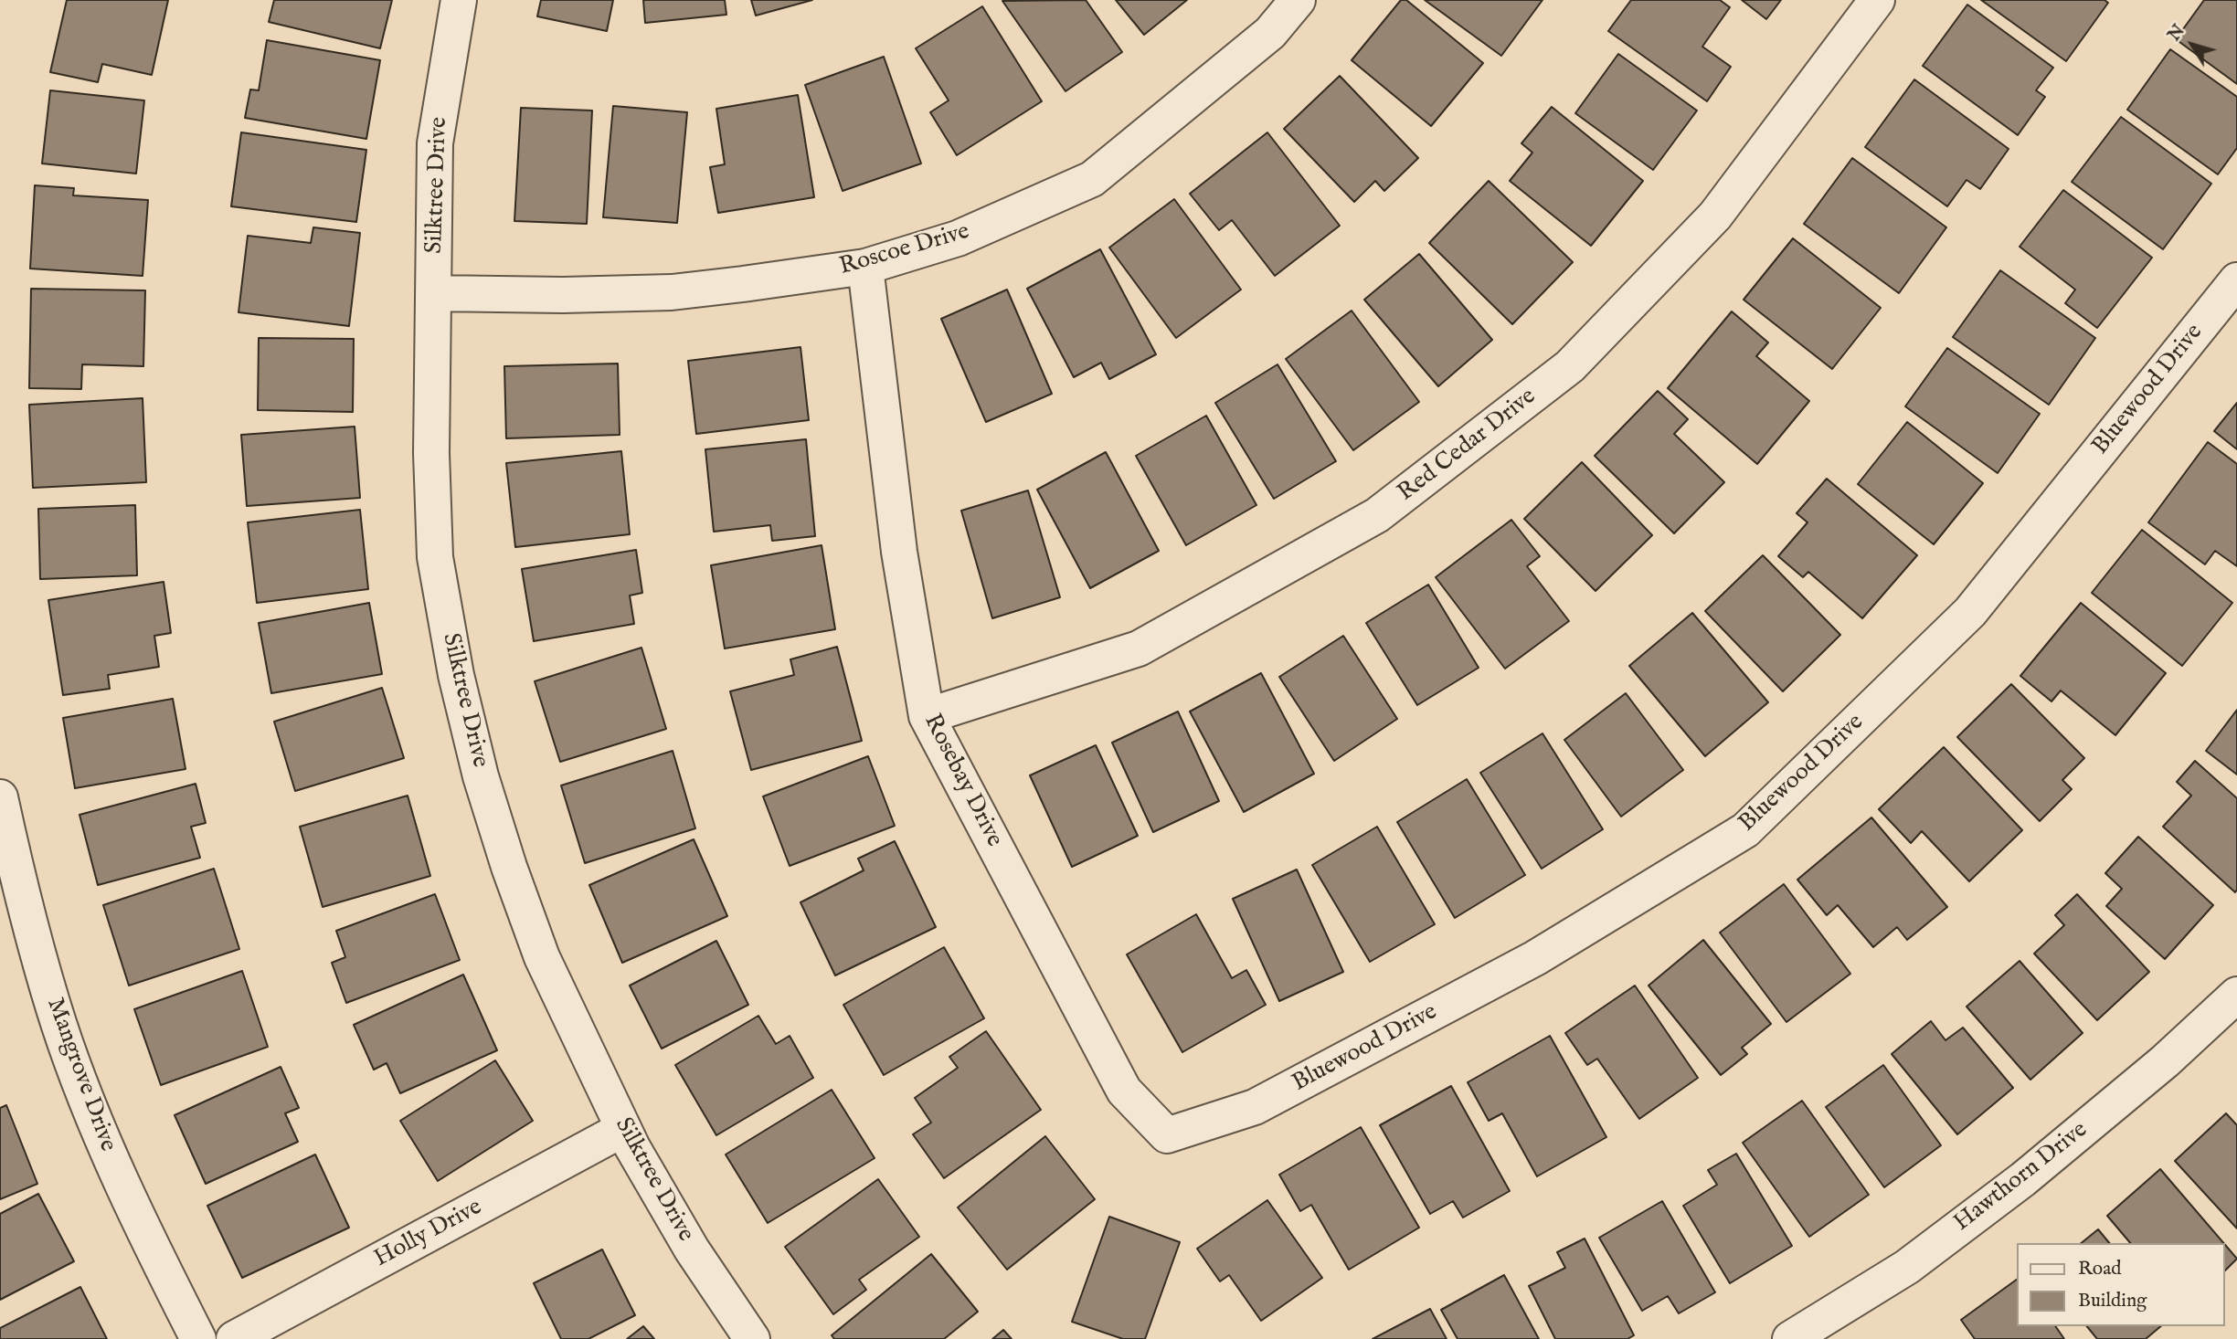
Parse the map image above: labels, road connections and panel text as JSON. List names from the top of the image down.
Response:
{
  "streets": {
    "street": [
      "Silktree Drive",
      "Roscoe Drive",
      "Bluewood Drive",
      "Red Cedar Drive",
      "Rosebay Drive",
      "Mangrove Drive",
      "Hawthorn Drive",
      "Holly Drive"
    ]
  },
  "crossings": [
    ["Silktree Drive", "Roscoe Drive"],
    ["Silktree Drive", "Holly Drive"],
    ["Roscoe Drive", "Rosebay Drive"],
    ["Bluewood Drive", "Rosebay Drive"],
    ["Red Cedar Drive", "Rosebay Drive"]
  ],
  "legend": ["Road", "Building"],
  "north": "top left"
}
